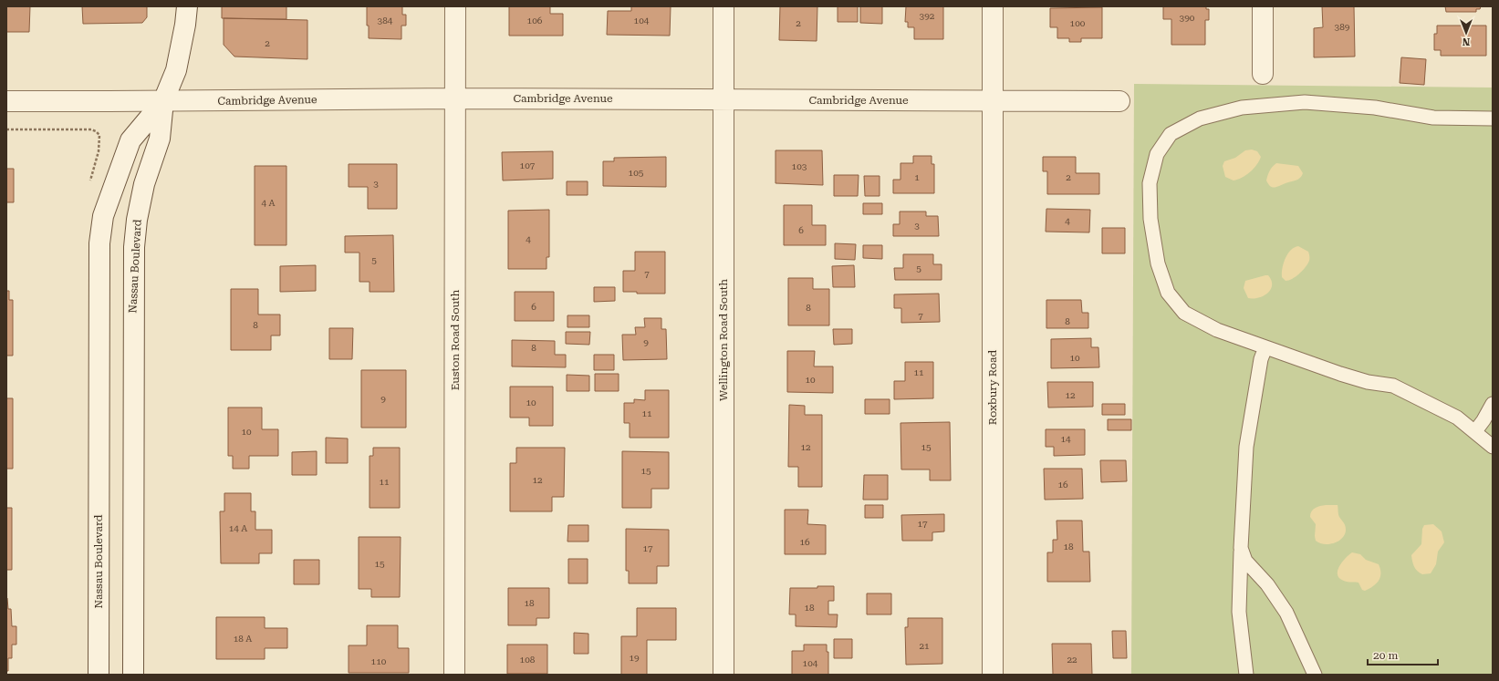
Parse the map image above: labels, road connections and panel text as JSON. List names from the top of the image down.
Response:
{
  "streets": {
    "street": [
      "Cambridge Avenue",
      "Nassau Boulevard",
      "Euston Road South",
      "Wellington Road South",
      "Roxbury Road"
    ]
  },
  "crossings": [
    ["Cambridge Avenue", "Nassau Boulevard"],
    ["Cambridge Avenue", "Euston Road South"],
    ["Cambridge Avenue", "Wellington Road South"],
    ["Cambridge Avenue", "Roxbury Road"]
  ],
  "house_numbers": [
    "392",
    "390",
    "384",
    "106",
    "104",
    "2",
    "100",
    "389",
    "2",
    "107",
    "103",
    "105",
    "1",
    "2",
    "3",
    "4 A",
    "4",
    "3",
    "6",
    "4",
    "5",
    "5",
    "7",
    "6",
    "8",
    "7",
    "8",
    "8",
    "9",
    "8",
    "10",
    "11",
    "10",
    "12",
    "9",
    "10",
    "11",
    "10",
    "14",
    "12",
    "15",
    "15",
    "12",
    "11",
    "16",
    "17",
    "14 A",
    "16",
    "18",
    "17",
    "15",
    "18",
    "18",
    "18 A",
    "21",
    "19",
    "108",
    "22",
    "110",
    "104"
  ],
  "scale_bar": "20 m",
  "north": "bottom"
}
